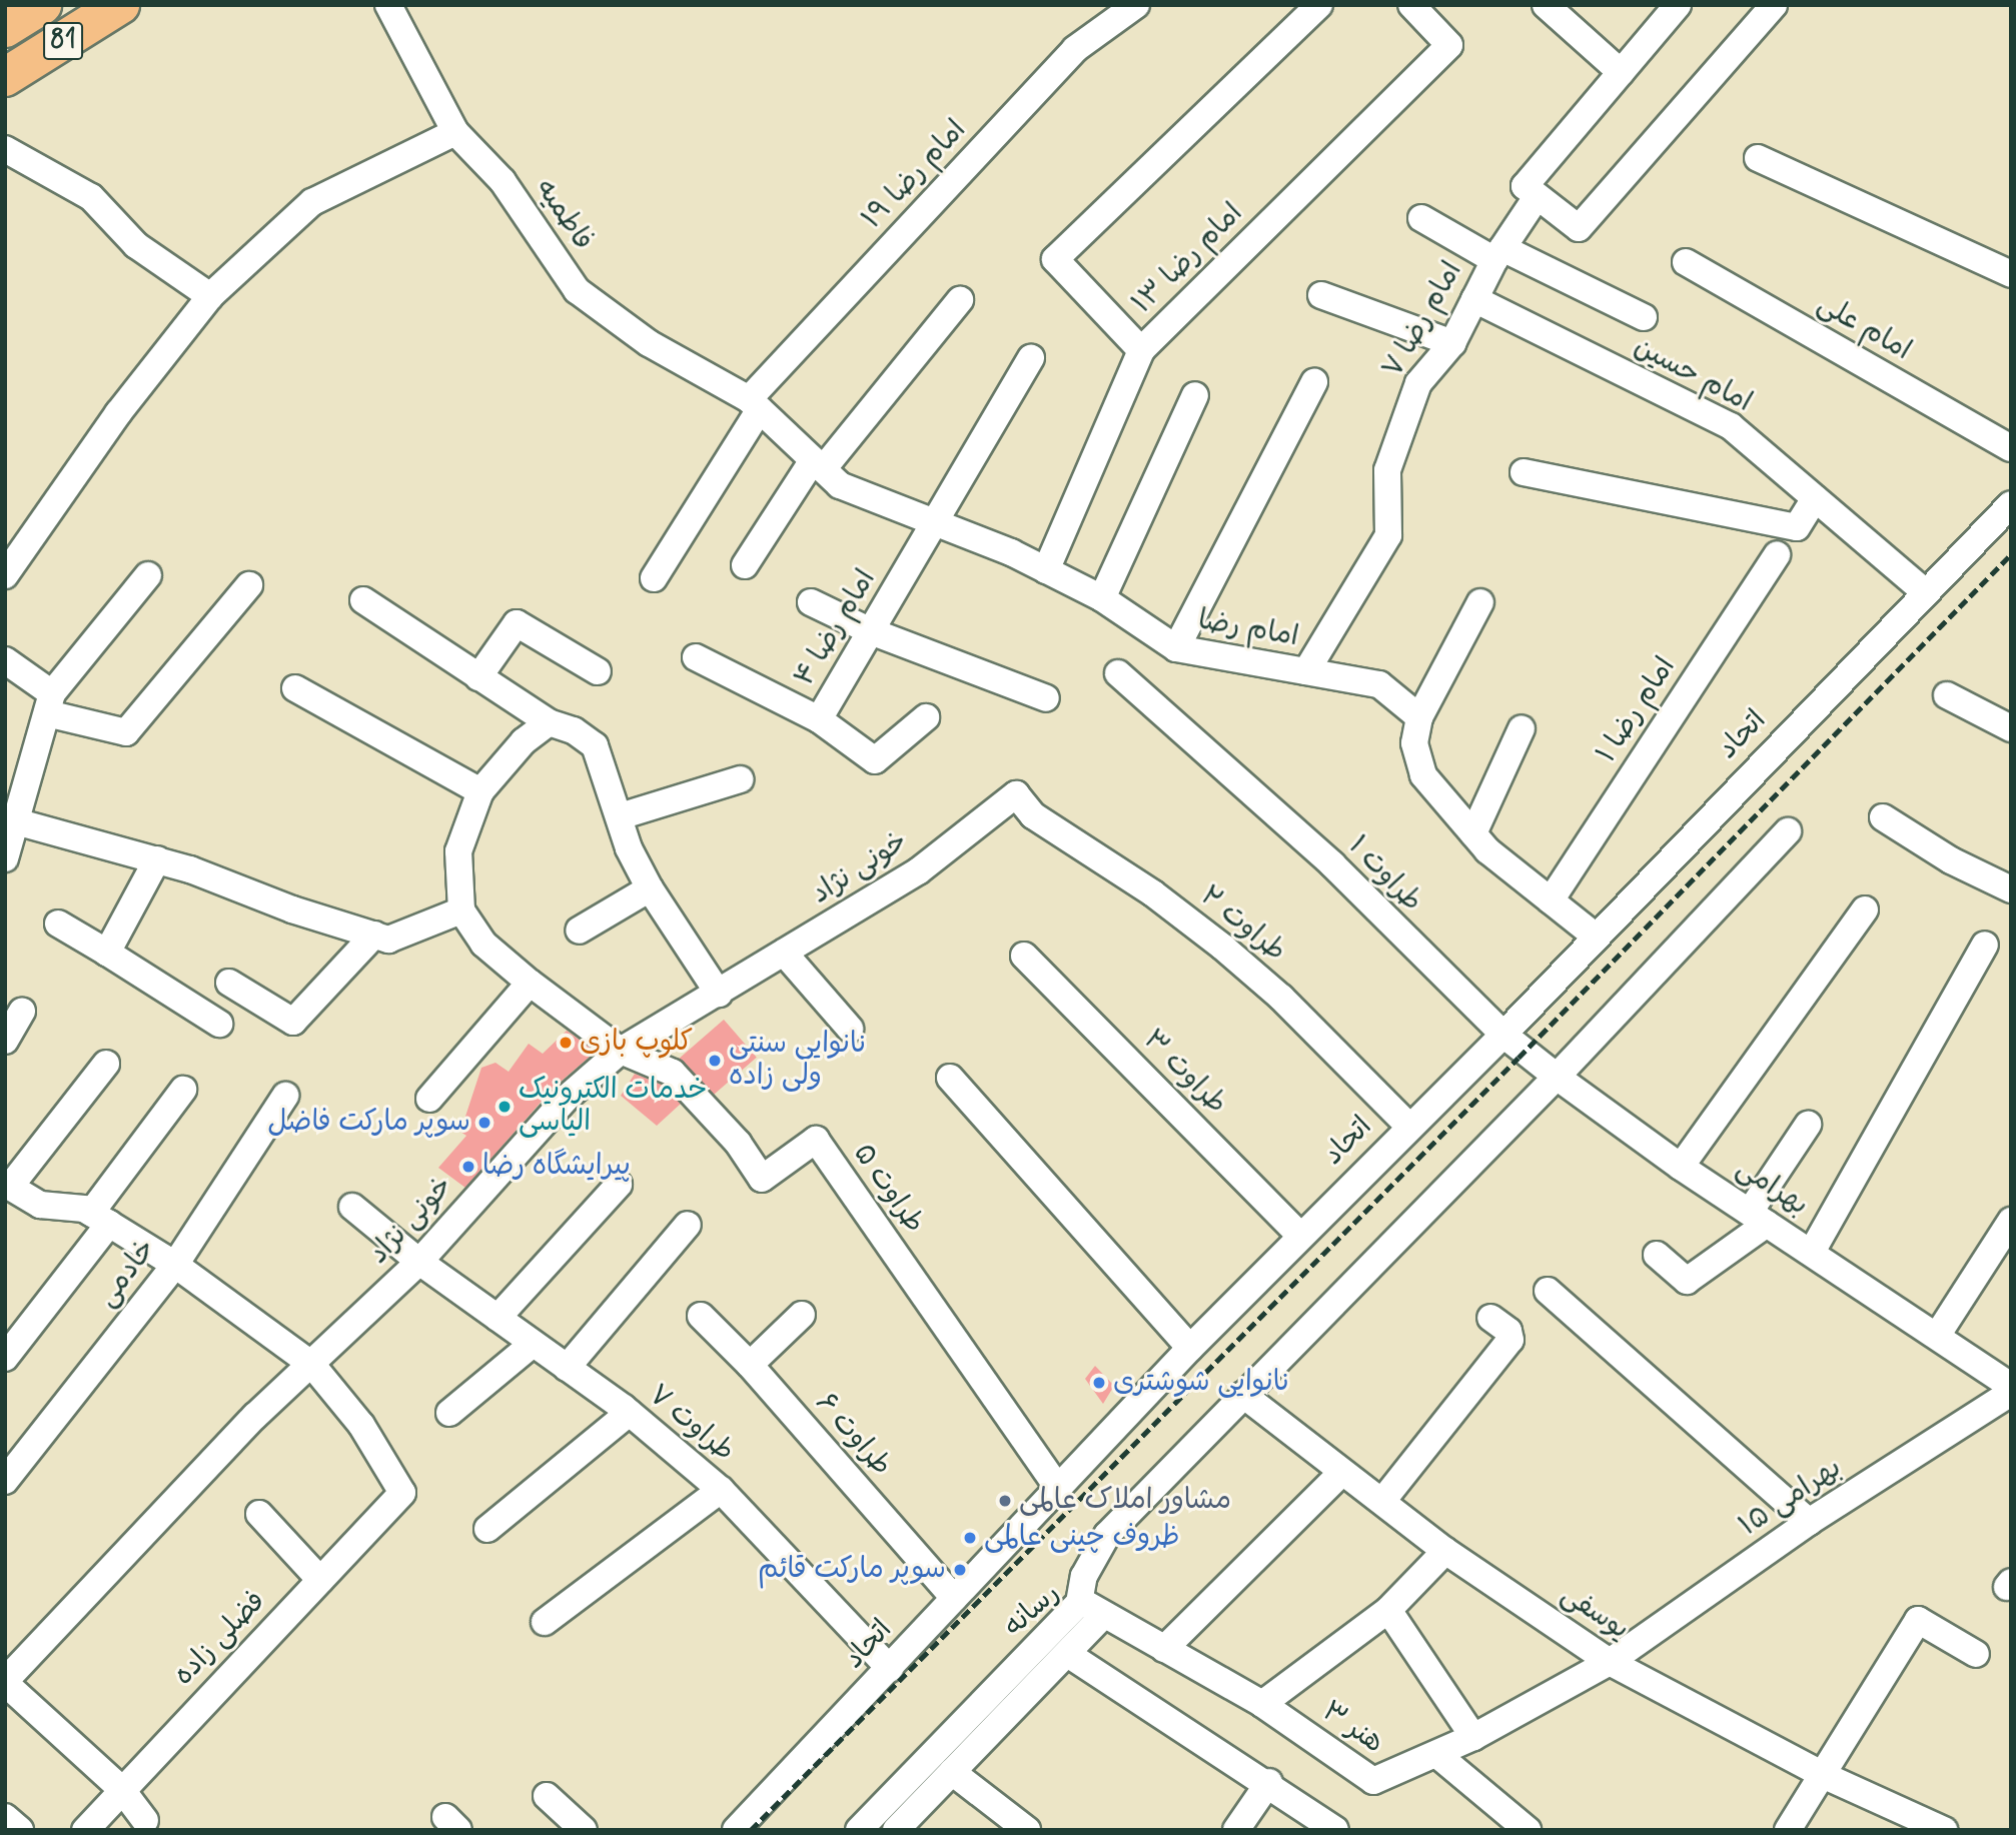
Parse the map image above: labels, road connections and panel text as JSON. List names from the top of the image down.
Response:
{
  "streets": {
    "highway": ["81"],
    "street": [
      "امام رضا ۱۹",
      "فاطمیه",
      "امام رضا ۱۳",
      "امام رضا ۷",
      "امام علی",
      "امام حسین",
      "امام رضا ۴",
      "امام رضا",
      "امام رضا ۱",
      "اتحاد",
      "خونی نژاد",
      "طراوت ۱",
      "طراوت ۲",
      "طراوت ۳",
      "بهرامی",
      "طراوت ۵",
      "خادمی",
      "طراوت ۷",
      "طراوت ۶",
      "بهرامی ۱۵",
      "رسانه",
      "یوسفی",
      "فضلی زاده",
      "هنر ۳"
    ]
  },
  "crossings": [
    ["امام رضا ۱۹", "فاطمیه"],
    ["امام رضا ۱۹", "امام رضا"],
    ["فاطمیه", "امام رضا"],
    ["امام رضا ۱۳", "امام رضا"],
    ["امام رضا ۷", "امام حسین"],
    ["امام رضا ۷", "امام رضا"],
    ["امام حسین", "اتحاد"],
    ["امام رضا ۴", "امام رضا"],
    ["اتحاد", "طراوت ۱"],
    ["اتحاد", "طراوت ۲"],
    ["اتحاد", "طراوت ۳"],
    ["اتحاد", "بهرامی"],
    ["اتحاد", "طراوت ۵"],
    ["اتحاد", "طراوت ۷"],
    ["اتحاد", "طراوت ۶"],
    ["خونی نژاد", "طراوت ۲"],
    ["خونی نژاد", "طراوت ۵"],
    ["خونی نژاد", "طراوت ۷"],
    ["خونی نژاد", "فضلی زاده"],
    ["طراوت ۱", "بهرامی"],
    ["بهرامی ۱۵", "یوسفی"],
    ["بهرامی ۱۵", "هنر ۳"],
    ["رسانه", "هنر ۳"],
    ["یوسفی", "هنر ۳"]
  ],
  "places": [
    "کلوپ بازی",
    "نانوایی سنتی ولی زاده",
    "خدمات الکترونیک الیاسی",
    "سوپر مارکت فاضل",
    "پیرایشگاه رضا",
    "نانوایی شوشتری",
    "مشاور املاک عالمی",
    "ظروف چینی عالمی",
    "سوپر مارکت قائم"
  ]
}
